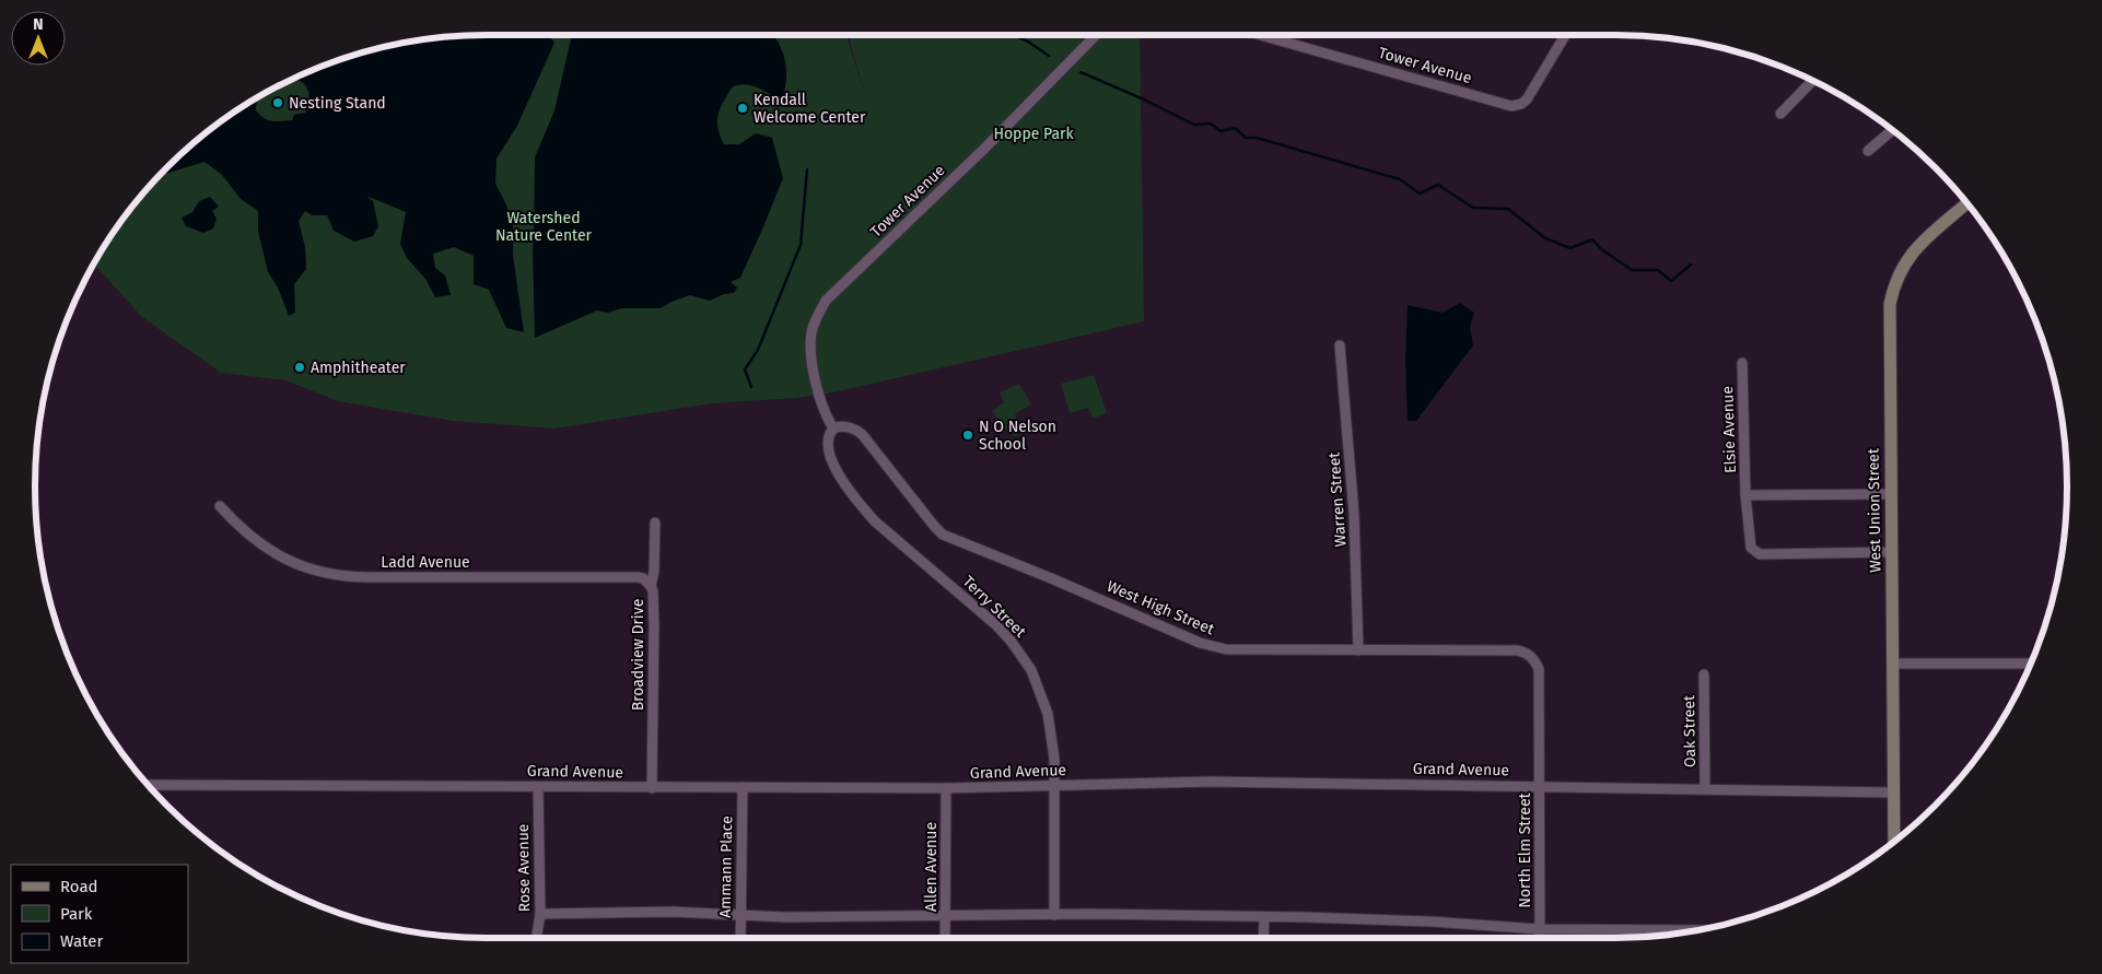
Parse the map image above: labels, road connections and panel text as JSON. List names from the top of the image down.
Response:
{
  "streets": {
    "street": [
      "Tower Avenue",
      "Elsie Avenue",
      "Warren Street",
      "West Union Street",
      "Ladd Avenue",
      "Terry Street",
      "West High Street",
      "Broadview Drive",
      "Oak Street",
      "Grand Avenue",
      "North Elm Street",
      "Ammann Place",
      "Allen Avenue",
      "Rose Avenue"
    ]
  },
  "crossings": [
    ["Tower Avenue", "Terry Street"],
    ["Tower Avenue", "West High Street"],
    ["Elsie Avenue", "West Union Street"],
    ["Warren Street", "West High Street"],
    ["West Union Street", "Grand Avenue"],
    ["Ladd Avenue", "Broadview Drive"],
    ["Terry Street", "West High Street"],
    ["Terry Street", "Grand Avenue"],
    ["West High Street", "North Elm Street"],
    ["Broadview Drive", "Grand Avenue"],
    ["Oak Street", "Grand Avenue"],
    ["Grand Avenue", "North Elm Street"],
    ["Grand Avenue", "Ammann Place"],
    ["Grand Avenue", "Allen Avenue"],
    ["Grand Avenue", "Rose Avenue"]
  ],
  "parks": ["Hoppe Park", "Watershed Nature Center"],
  "places": [
    "Nesting Stand",
    "Kendall Welcome Center",
    "Amphitheater",
    "N O Nelson School"
  ],
  "legend": ["Road", "Park", "Water"],
  "north": "top"
}
